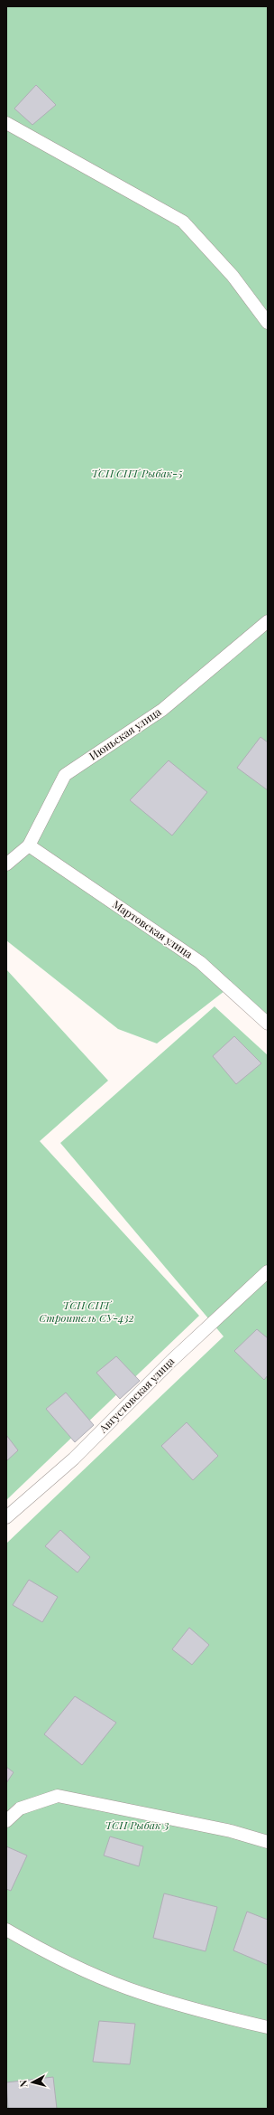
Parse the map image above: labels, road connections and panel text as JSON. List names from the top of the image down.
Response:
{
  "streets": {
    "lane": ["Июньская улица", "Мартовская улица", "Августовская улица"]
  },
  "crossings": [
    ["Июньская улица", "Мартовская улица"]
  ],
  "parks": ["ТСН СНТ Рыбак-5", "ТСН СНТ Строитель СУ-432", "ТСН Рыбак 3"],
  "north": "left"
}
